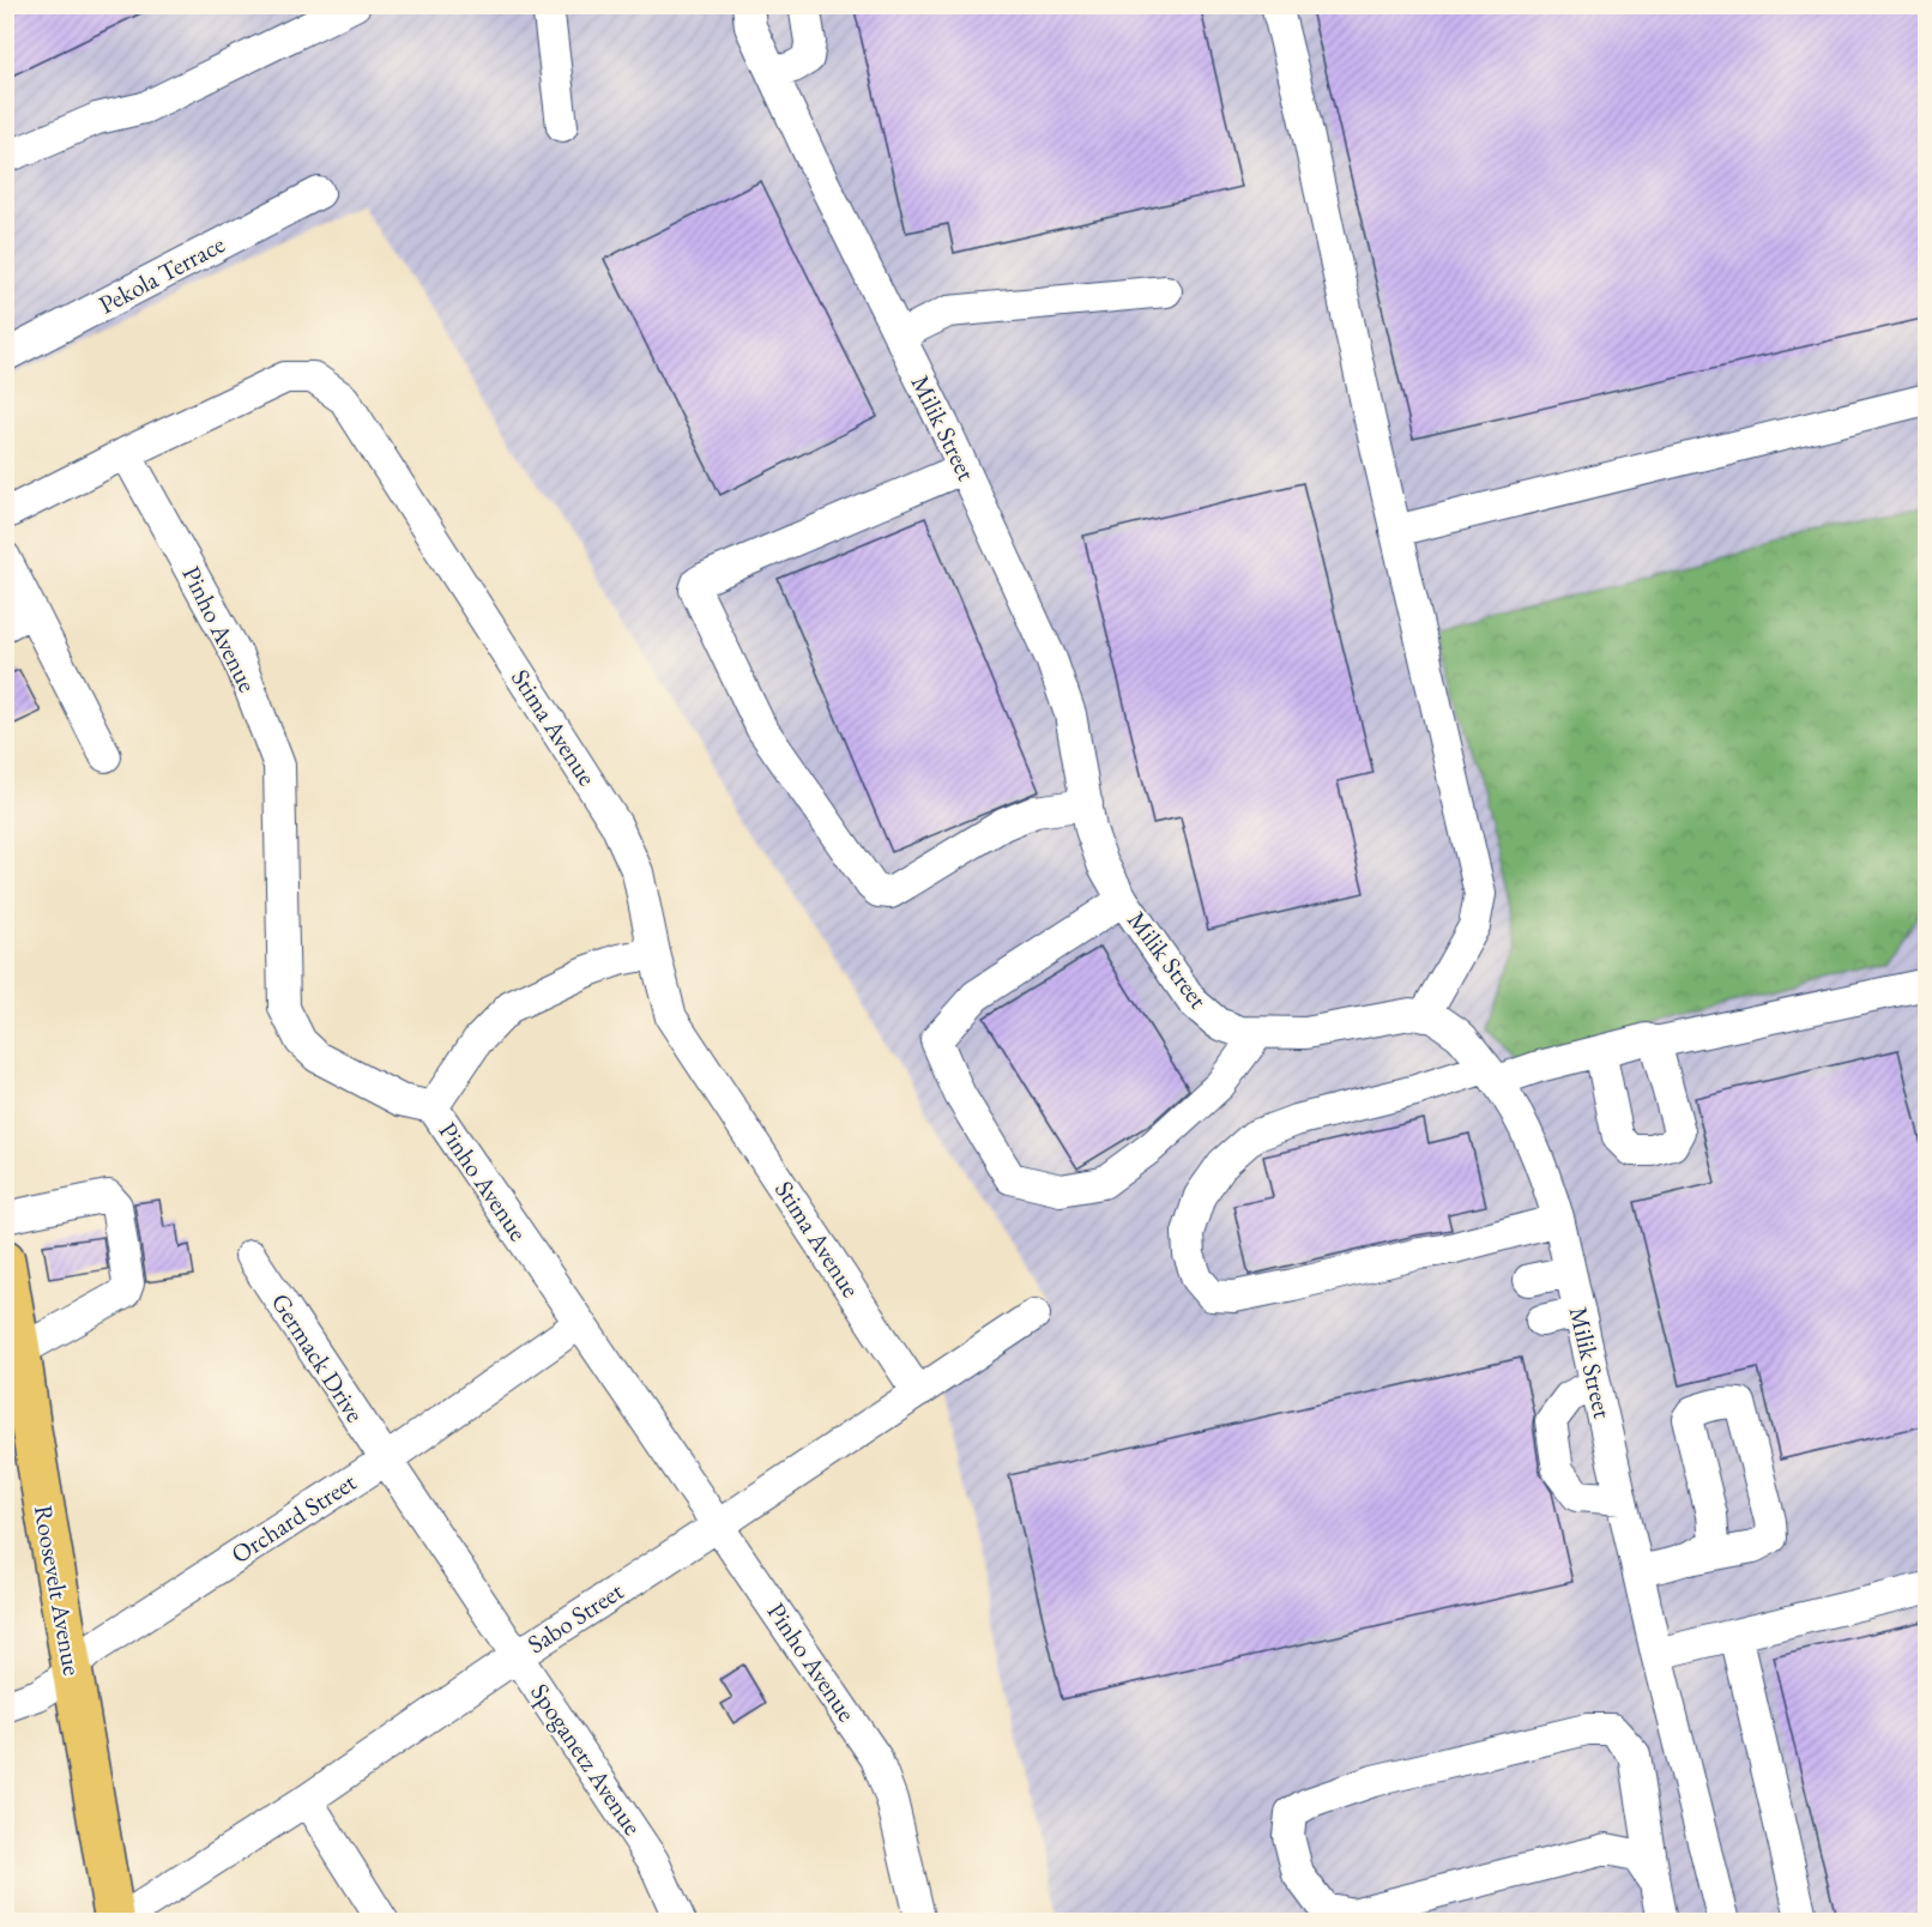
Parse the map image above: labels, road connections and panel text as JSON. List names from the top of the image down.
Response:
{
  "streets": {
    "main road": ["Roosevelt Avenue"],
    "street": [
      "Pekola Terrace",
      "Milik Street",
      "Pinho Avenue",
      "Stima Avenue",
      "Germack Drive",
      "Orchard Street",
      "Sabo Street",
      "Spoganetz Avenue"
    ]
  },
  "crossings": [
    ["Pinho Avenue", "Stima Avenue"],
    ["Pinho Avenue", "Orchard Street"],
    ["Pinho Avenue", "Sabo Street"],
    ["Stima Avenue", "Sabo Street"],
    ["Germack Drive", "Orchard Street"],
    ["Germack Drive", "Spoganetz Avenue"],
    ["Orchard Street", "Roosevelt Avenue"],
    ["Orchard Street", "Spoganetz Avenue"],
    ["Roosevelt Avenue", "Sabo Street"],
    ["Sabo Street", "Spoganetz Avenue"]
  ]
}
